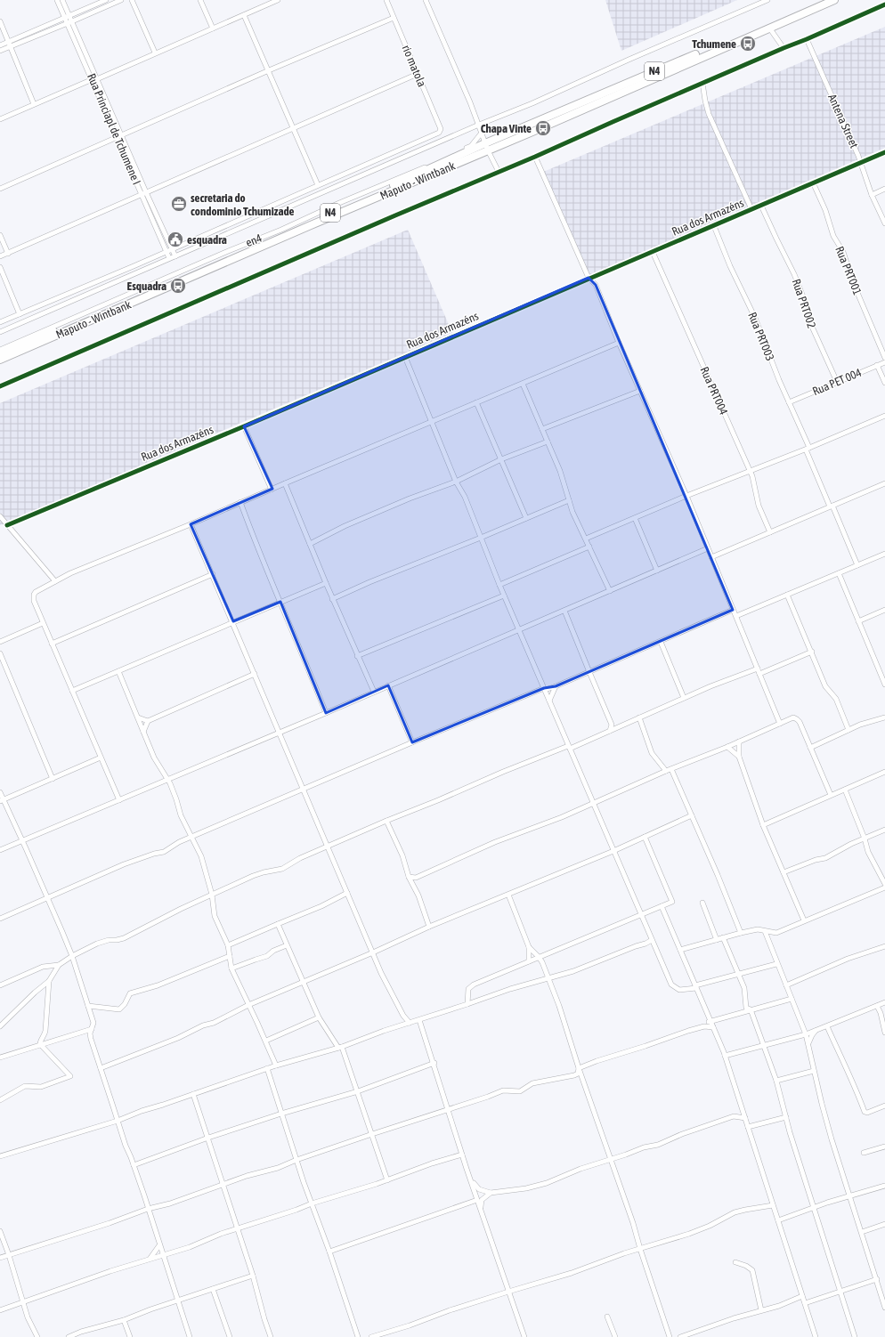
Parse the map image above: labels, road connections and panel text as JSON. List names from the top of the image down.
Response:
{
  "streets": {
    "highway": ["N4", "Maputo - Wintbank"],
    "street": [
      "rio matola",
      "Antena Street",
      "Rua Princiapl de Tchumene I",
      "Rua dos Armazéns",
      "en4",
      "Rua PRT001",
      "Rua PRT002",
      "Rua PRT003",
      "Rua PET 004",
      "Rua PRT004"
    ]
  },
  "crossings": [
    ["Antena Street", "Rua dos Armazéns"],
    ["Rua dos Armazéns", "Rua PRT001"],
    ["Rua dos Armazéns", "Rua PRT002"],
    ["Rua dos Armazéns", "Rua PRT003"],
    ["Rua dos Armazéns", "Rua PRT004"],
    ["Rua PRT002", "Rua PET 004"],
    ["Rua PRT003", "Rua PET 004"]
  ],
  "places": {
    "bus stop": ["Tchumene", "Chapa Vinte", "Esquadra"],
    "office": ["secretaria do condominio Tchumizade"],
    "public building": ["esquadra"]
  }
}
